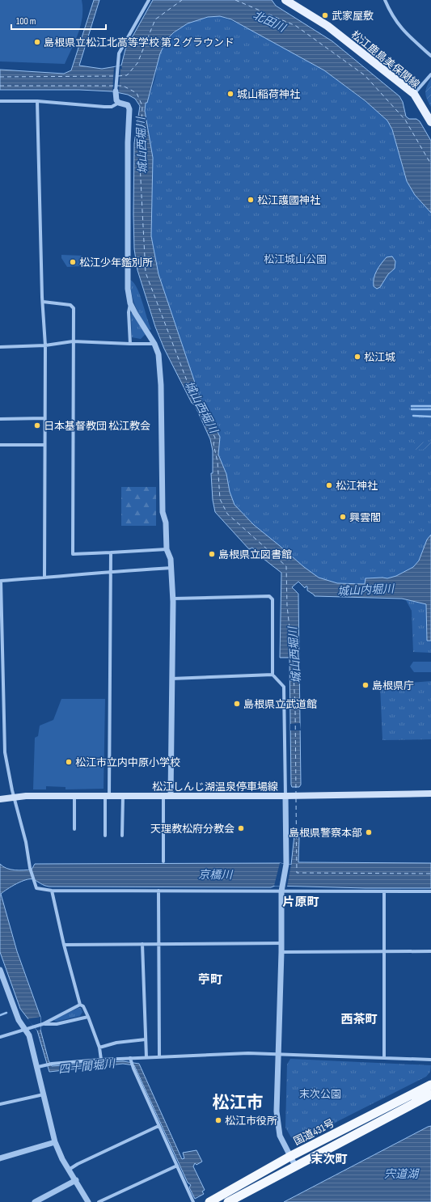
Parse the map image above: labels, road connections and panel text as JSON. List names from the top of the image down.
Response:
{
  "streets": {
    "highway": ["国道431号"],
    "main road": ["松江鹿島美保関線", "松江しんじ湖温泉停車場線"]
  },
  "districts": [
    "片原町",
    "苧町",
    "西茶町",
    "松江市",
    "末次町"
  ],
  "water": [
    "北田川",
    "城山西堀川",
    "城山内堀川",
    "京橋川",
    "四十間堀川",
    "宍道湖"
  ],
  "parks": ["松江城山公園", "末次公園"],
  "places": [
    "武家屋敷",
    "島根県立松江北高等学校 第２グラウンド",
    "城山稲荷神社",
    "松江護國神社",
    "松江少年鑑別所",
    "松江城",
    "日本基督教団 松江教会",
    "松江神社",
    "興雲閣",
    "島根県立図書館",
    "島根県庁",
    "島根県立武道館",
    "松江市立内中原小学校",
    "天理教松府分教会",
    "島根県警察本部",
    "松江市役所"
  ],
  "scale_bar": "100 m"
}
